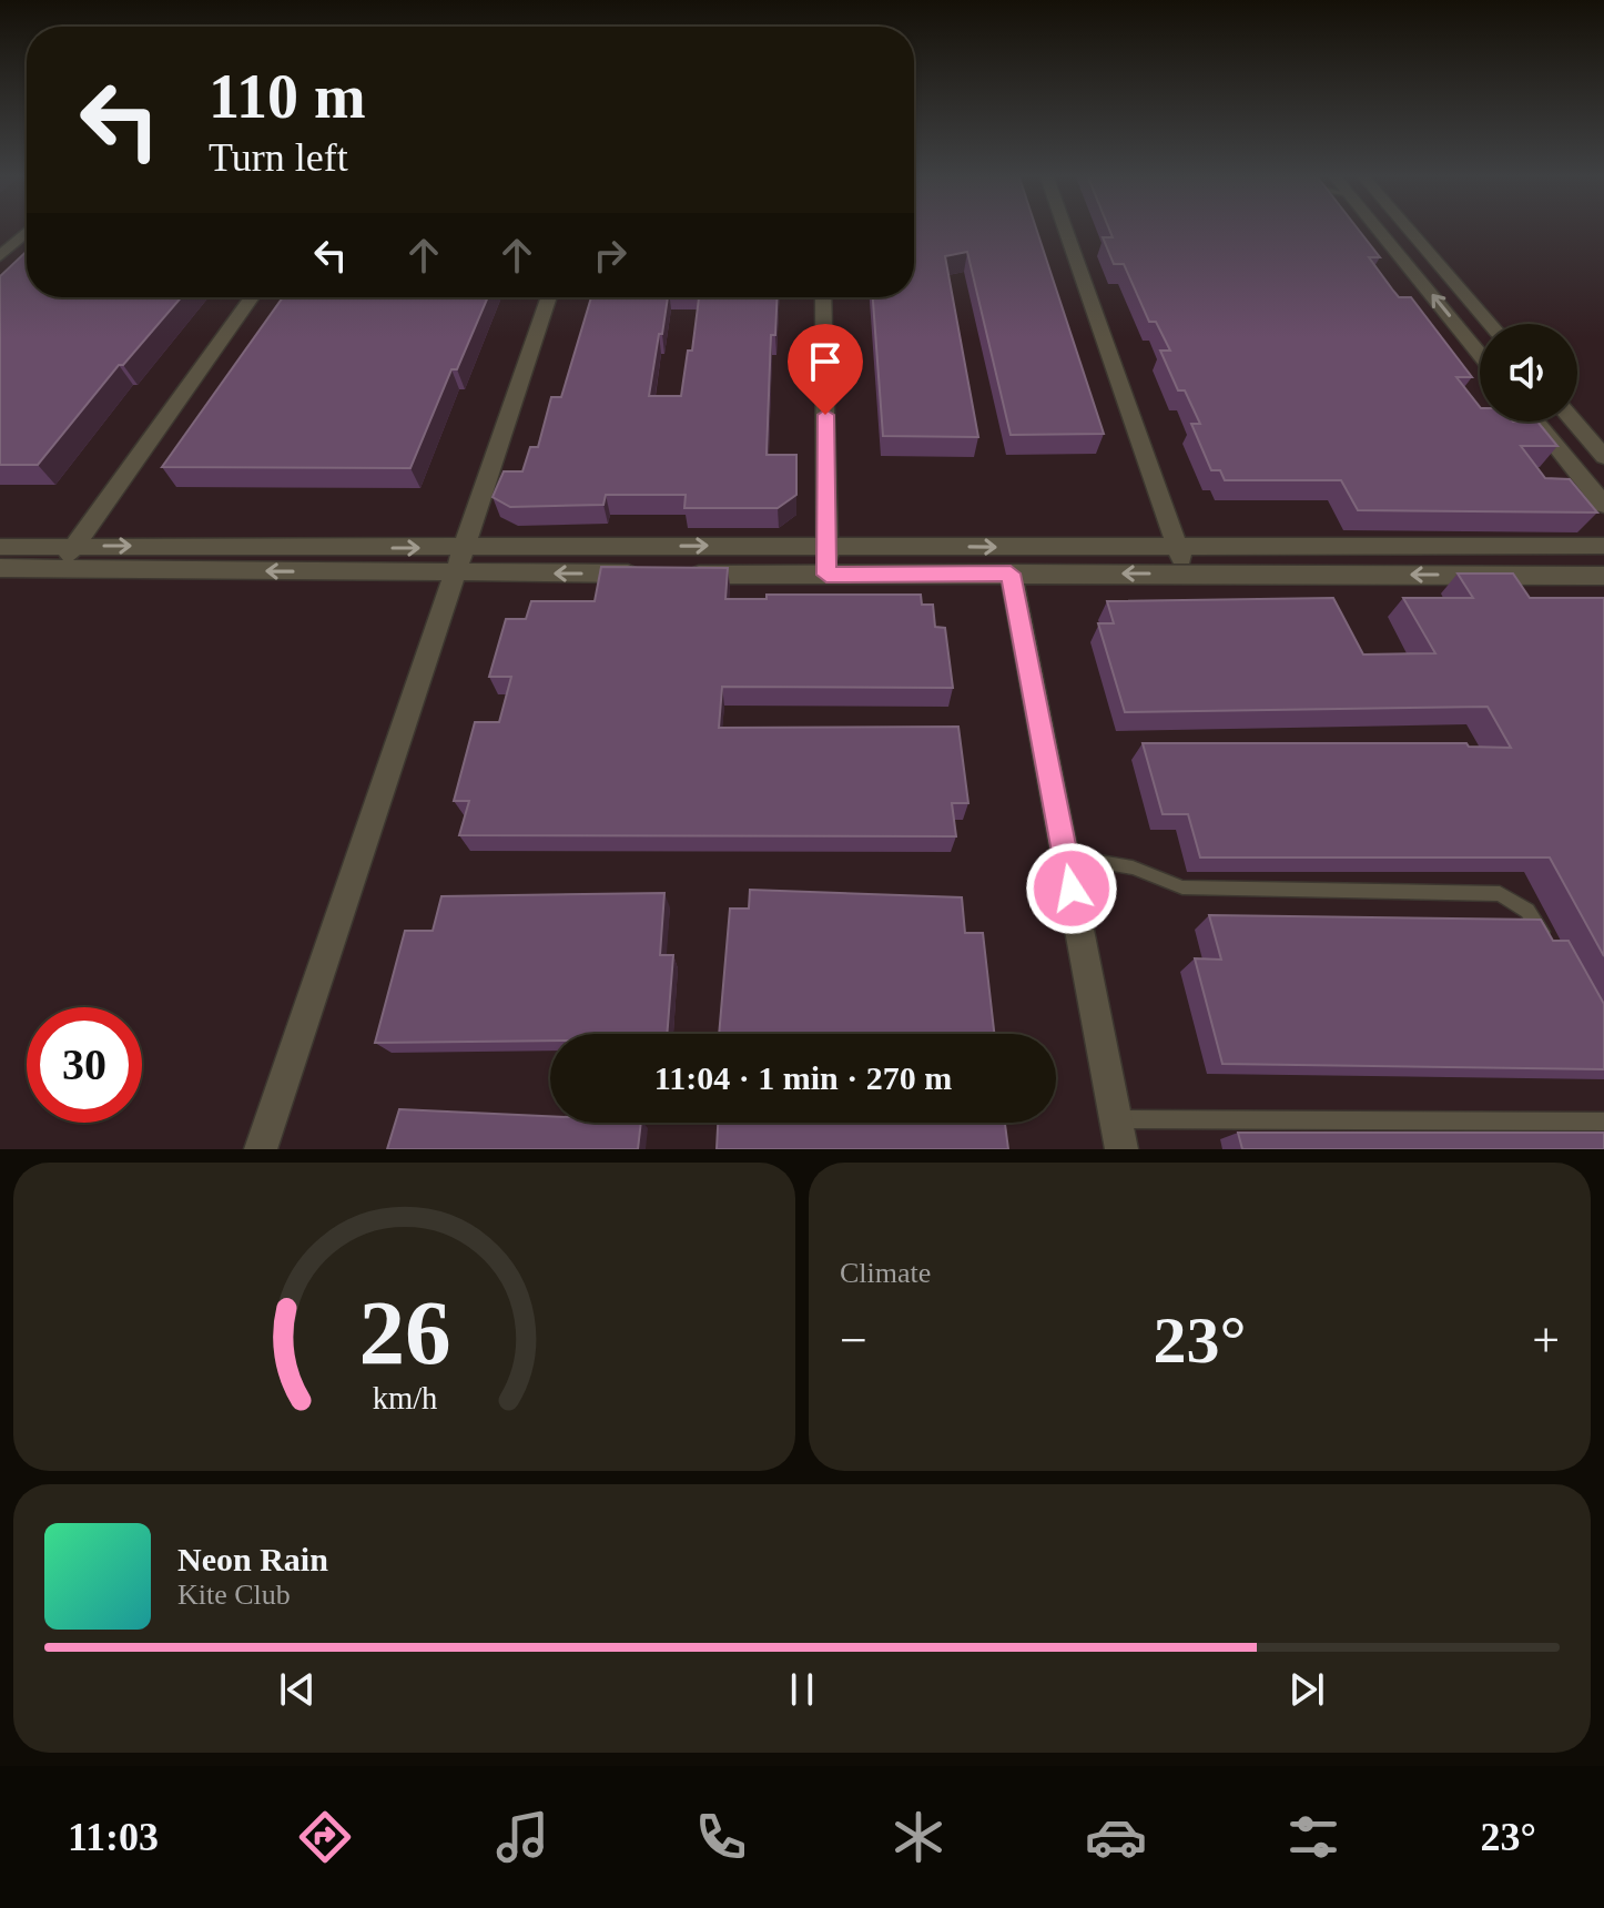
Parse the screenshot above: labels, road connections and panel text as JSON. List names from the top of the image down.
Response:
{
  "page": {
    "turn": ["110 m", "Turn left"],
    "limit": "30",
    "trip": "11:04 · 1 min · 270 m",
    "tile": "Climate",
    "heat": ["−", "23°", "+"],
    "song": ["Neon Rain", "Kite Club"],
    "tabs": ["11:03", "23°"],
    "gauge": ["26", "km/h"]
  }
}
